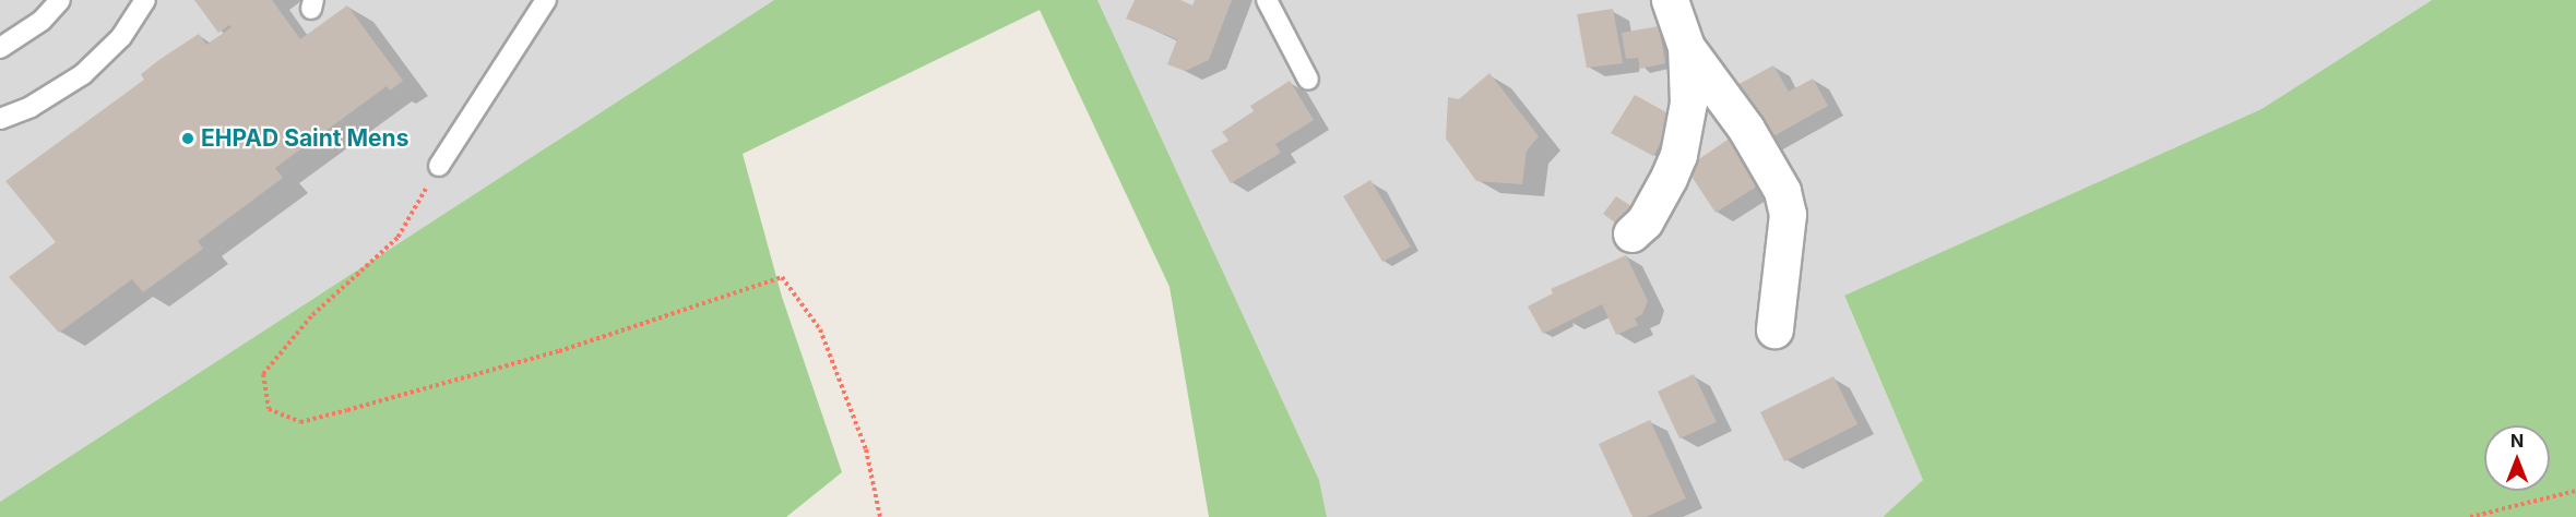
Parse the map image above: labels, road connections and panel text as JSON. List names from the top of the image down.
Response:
{
  "places": ["EHPAD Saint Mens"],
  "north": "top"
}
